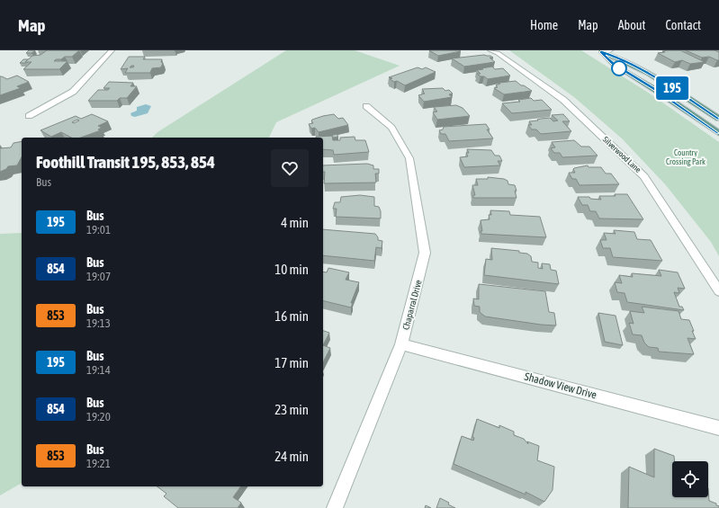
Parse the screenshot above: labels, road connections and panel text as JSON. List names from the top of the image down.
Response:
{
  "streets": {
    "street": ["Silverwood Lane", "Chaparral Drive", "Shadow View Drive"]
  },
  "crossings": [
    ["Chaparral Drive", "Shadow View Drive"]
  ],
  "parks": ["Country Crossing Park"],
  "lines": ["bus line 195"],
  "page": {
    "header": "Map",
    "nav": [
      "Home",
      "Map",
      "About",
      "Contact"
    ],
    "on_map": "195",
    "heading": ["Foothill Transit 195, 853, 854", "Bus"],
    "list": [
      {
        "mark": "195",
        "name": "Bus",
        "note": "19:01",
        "value": "4 min"
      },
      {
        "mark": "854",
        "name": "Bus",
        "note": "19:07",
        "value": "10 min"
      },
      {
        "mark": "853",
        "name": "Bus",
        "note": "19:13",
        "value": "16 min"
      },
      {
        "mark": "195",
        "name": "Bus",
        "note": "19:14",
        "value": "17 min"
      },
      {
        "mark": "854",
        "name": "Bus",
        "note": "19:20",
        "value": "23 min"
      },
      {
        "mark": "853",
        "name": "Bus",
        "note": "19:21",
        "value": "24 min"
      }
    ]
  }
}
